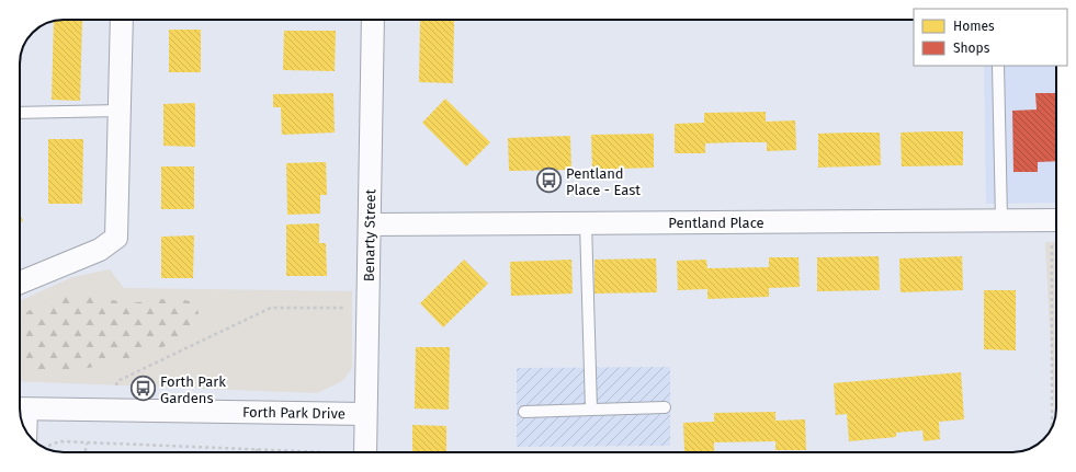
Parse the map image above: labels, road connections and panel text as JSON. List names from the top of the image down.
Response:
{
  "streets": {
    "street": ["Pentland Place", "Benarty Street", "Forth Park Drive"]
  },
  "crossings": [
    ["Pentland Place", "Benarty Street"],
    ["Benarty Street", "Forth Park Drive"]
  ],
  "places": {
    "bus stop": ["Pentland Place - East", "Forth Park Gardens"]
  },
  "legend": ["Homes", "Shops"]
}
